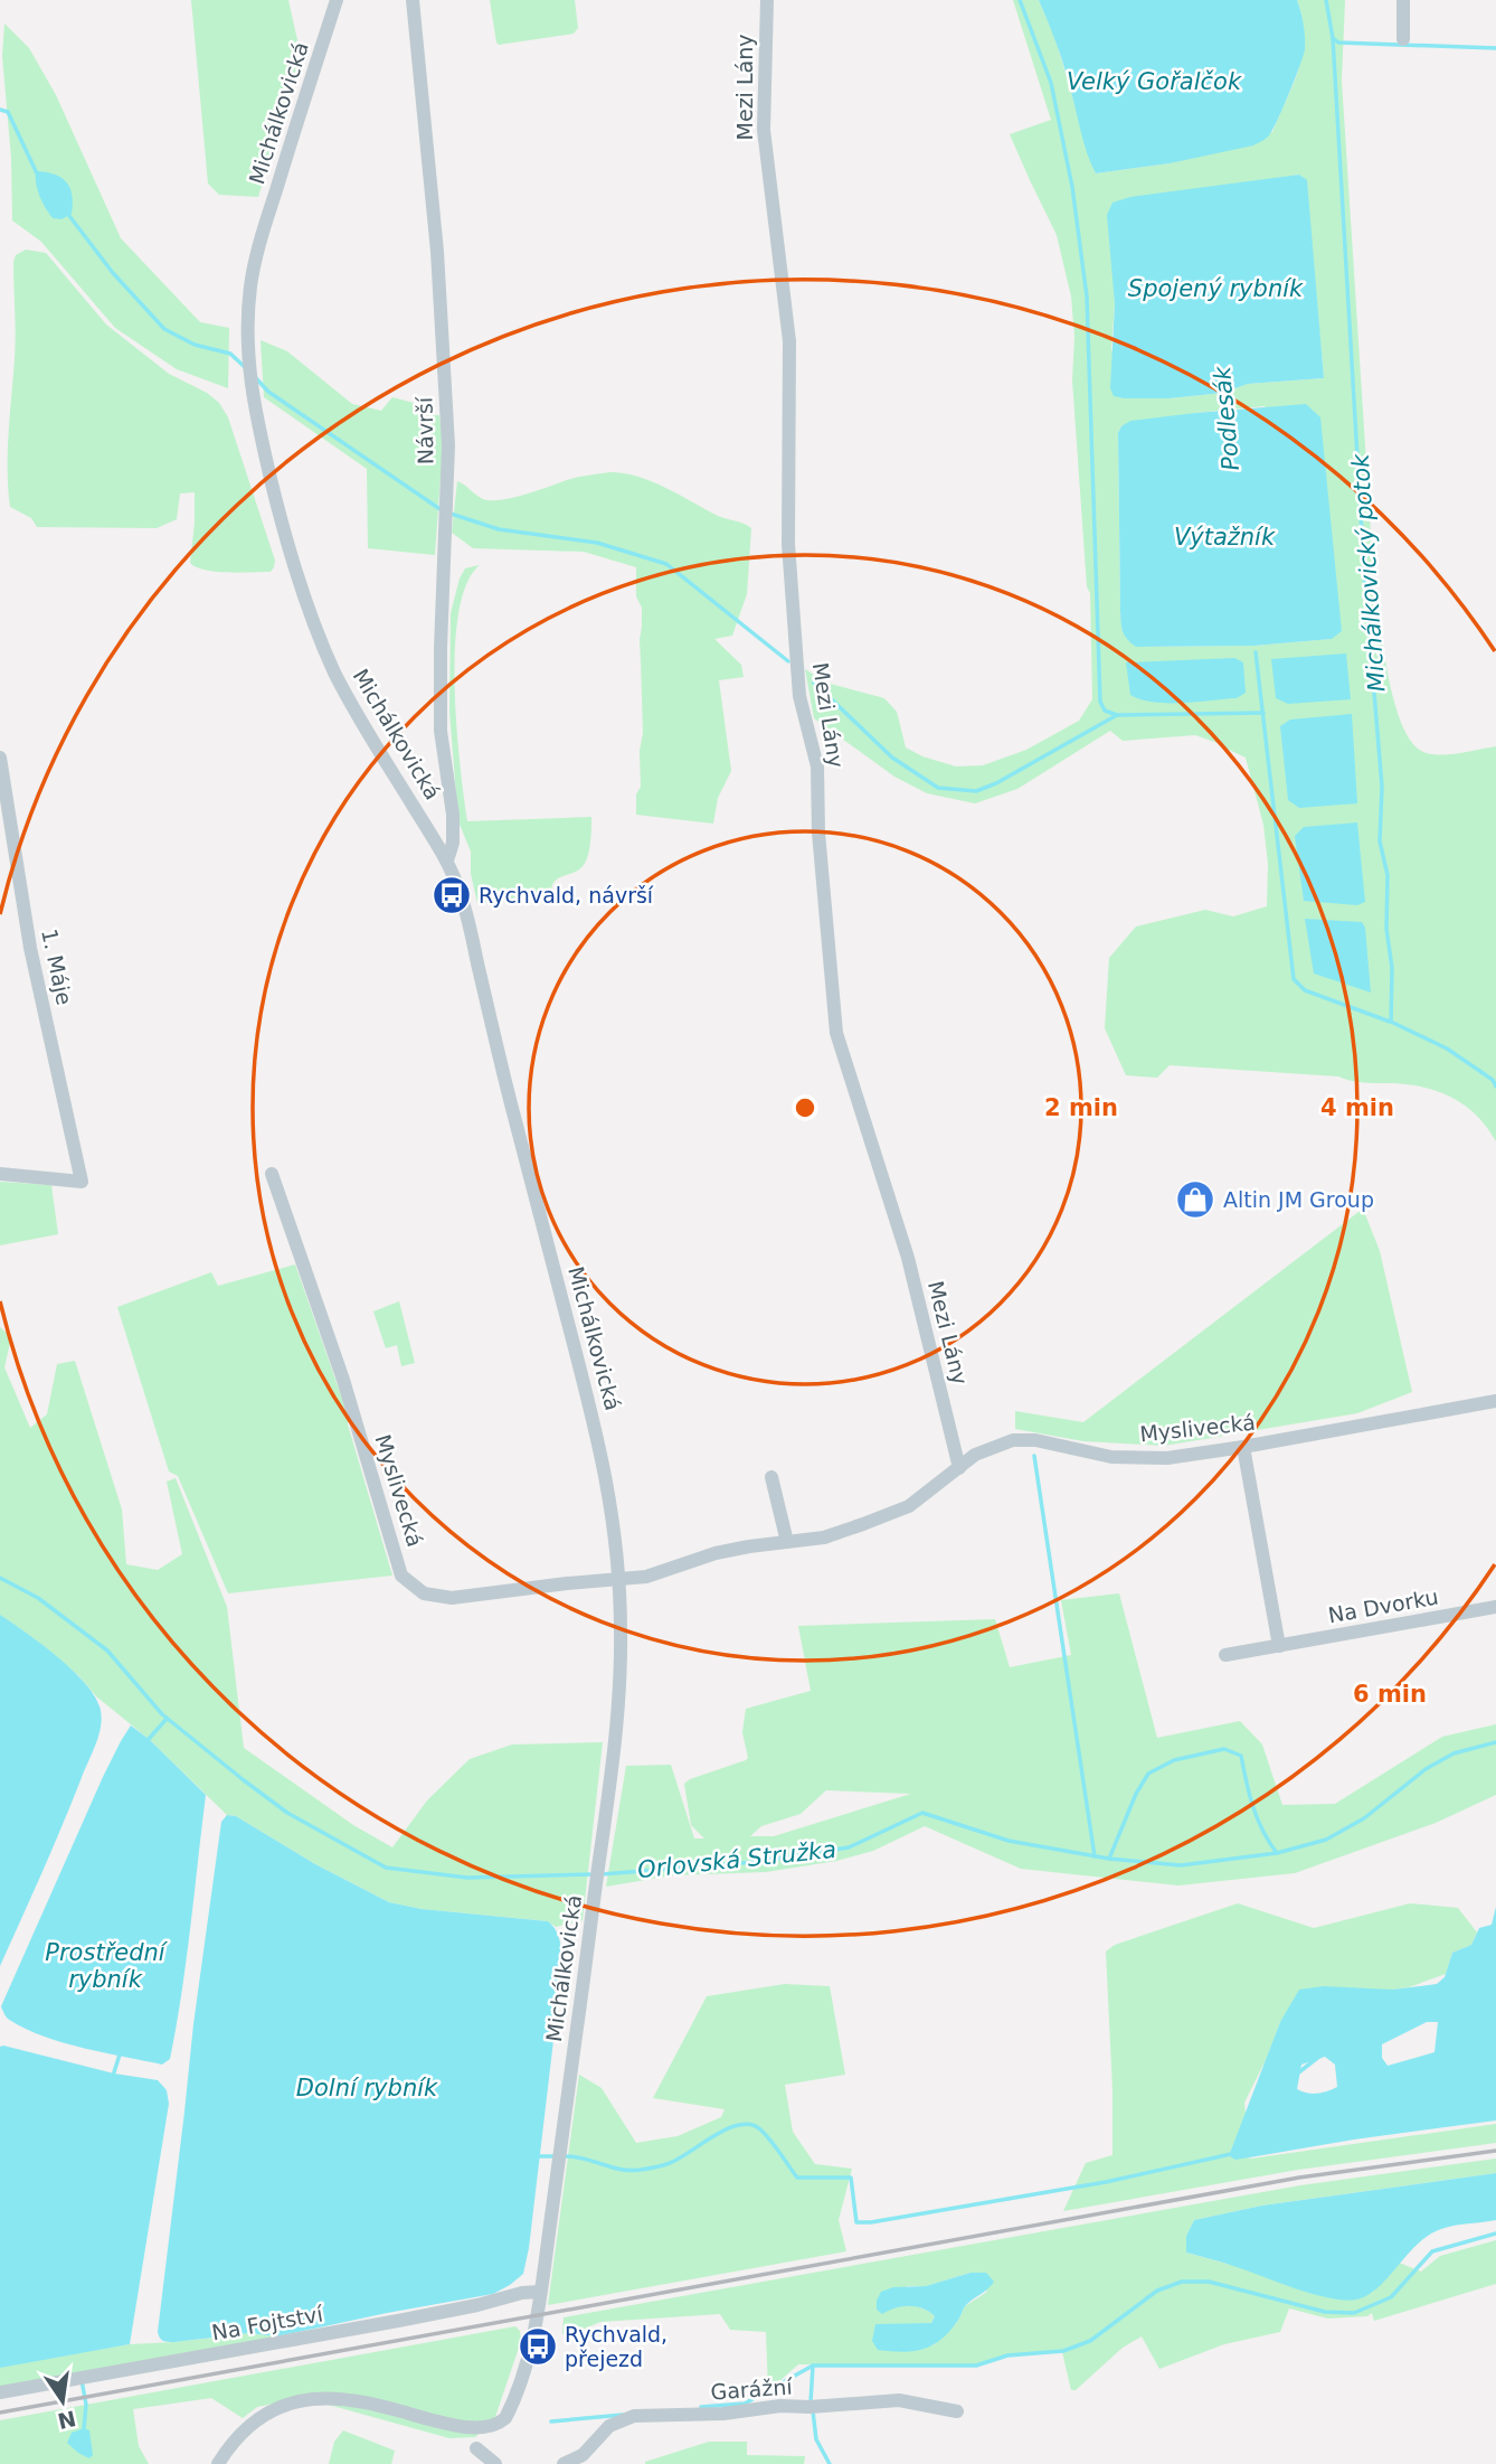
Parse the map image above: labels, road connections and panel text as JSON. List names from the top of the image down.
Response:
{
  "streets": {
    "street": [
      "Mezi Lány",
      "Michálkovická",
      "Návrší",
      "1. Máje",
      "Myslivecká",
      "Na Dvorku",
      "Na Fojtství",
      "Garážní"
    ]
  },
  "crossings": [
    ["Mezi Lány", "Myslivecká"],
    ["Michálkovická", "Návrší"],
    ["Michálkovická", "Myslivecká"],
    ["Michálkovická", "Na Fojtství"]
  ],
  "water": [
    "Velký Gořalčok",
    "Spojený rybník",
    "Podlesák",
    "Výtažník",
    "Michálkovický potok",
    "Orlovská Stružka",
    "Prostřední rybník",
    "Dolní rybník"
  ],
  "places": {
    "bus stop": ["Rychvald, návrší", "Rychvald, přejezd"],
    "shop": ["Altin JM Group"]
  },
  "north": "bottom",
  "rings": ["2 min", "4 min", "6 min"]
}
